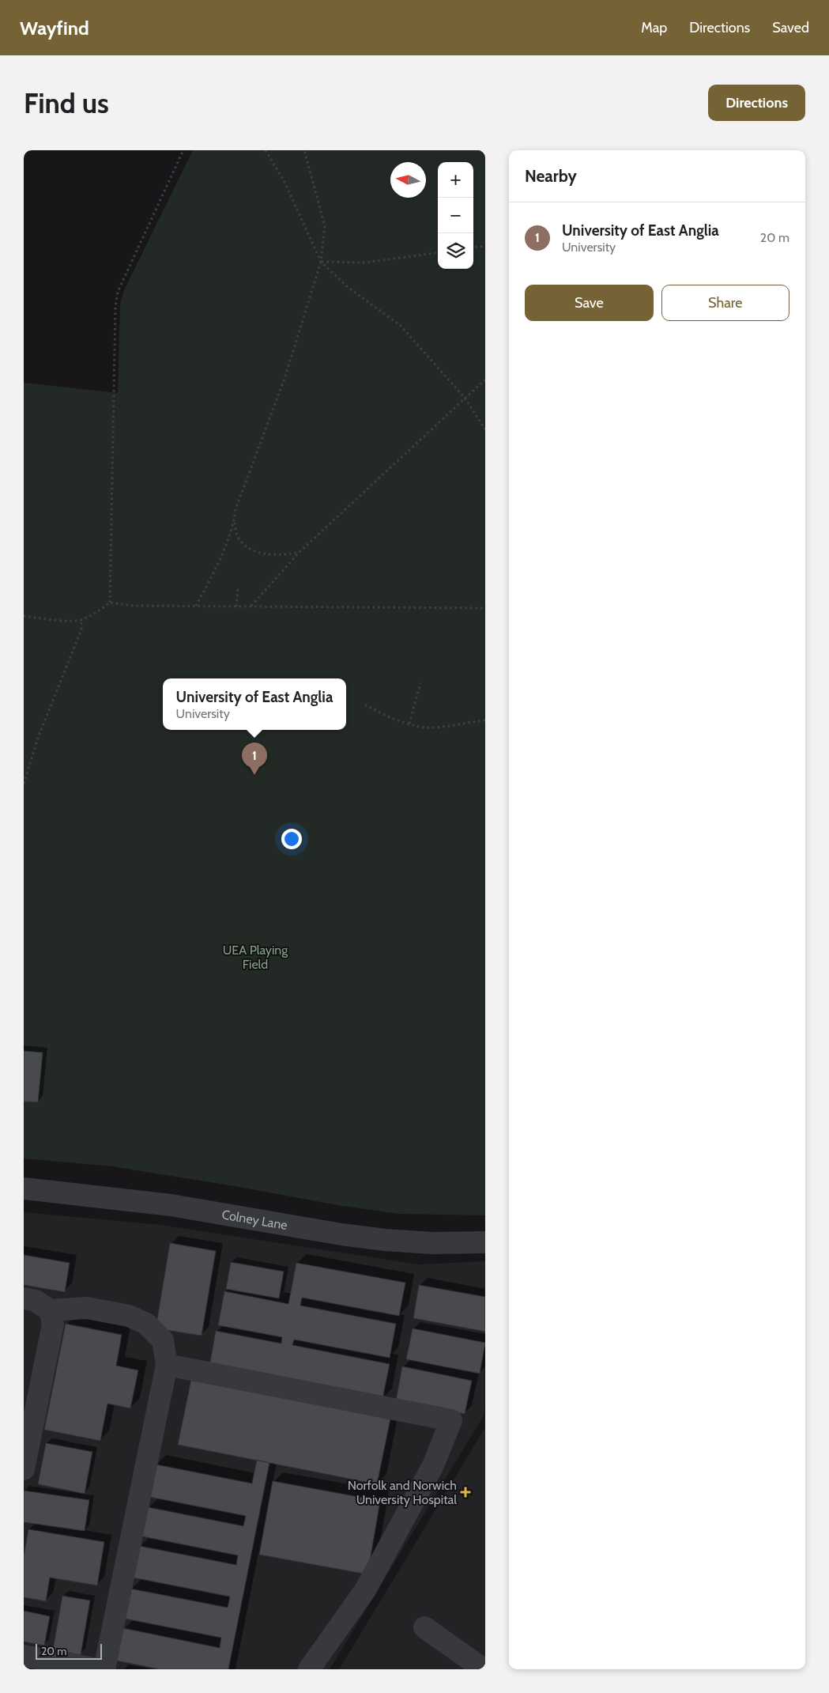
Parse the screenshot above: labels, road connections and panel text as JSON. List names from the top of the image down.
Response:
{
  "streets": {
    "street": ["Colney Lane"]
  },
  "parks": ["UEA Playing Field"],
  "places": {
    "health": ["Norfolk and Norwich University Hospital"]
  },
  "scale_bar": "20 m",
  "north": "left",
  "page": {
    "header": "Wayfind",
    "nav": ["Map", "Directions", "Saved"],
    "buttons": [
      "Directions",
      ["Save", "Share"]
    ],
    "title": "Find us",
    "heading": "Nearby",
    "map_buttons": ["+", "−"],
    "list": [
      {
        "mark": "1",
        "name": "University of East Anglia",
        "note": "University",
        "value": "20 m"
      }
    ],
    "popup": ["University of East Anglia", "University"],
    "pins": "1",
    "scale": "20 m"
  }
}
